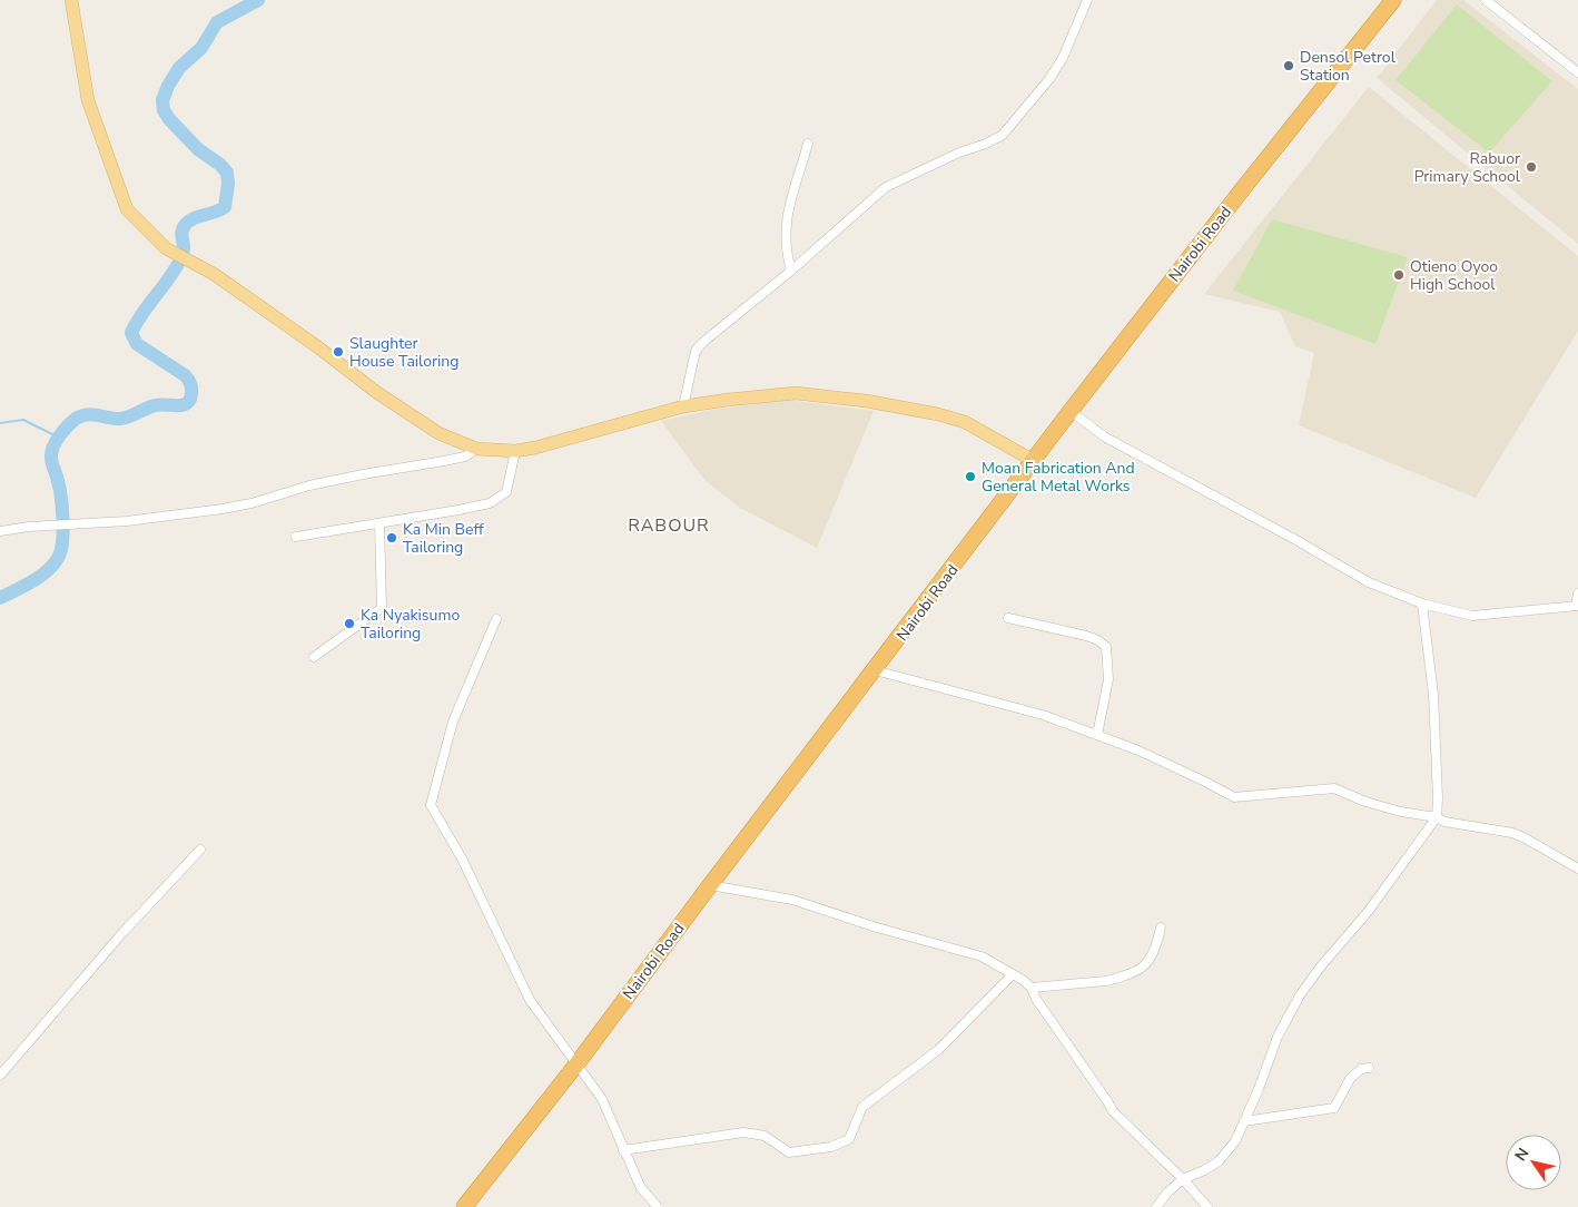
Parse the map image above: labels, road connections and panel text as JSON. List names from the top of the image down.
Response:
{
  "streets": {
    "highway": ["Nairobi Road"]
  },
  "districts": ["RABOUR"],
  "places": [
    "Densol Petrol Station",
    "Rabuor Primary School",
    "Otieno Oyoo High School",
    "Slaughter House Tailoring",
    "Moan Fabrication And General Metal Works",
    "Ka Min Beff Tailoring",
    "Ka Nyakisumo Tailoring"
  ],
  "north": "top left"
}
